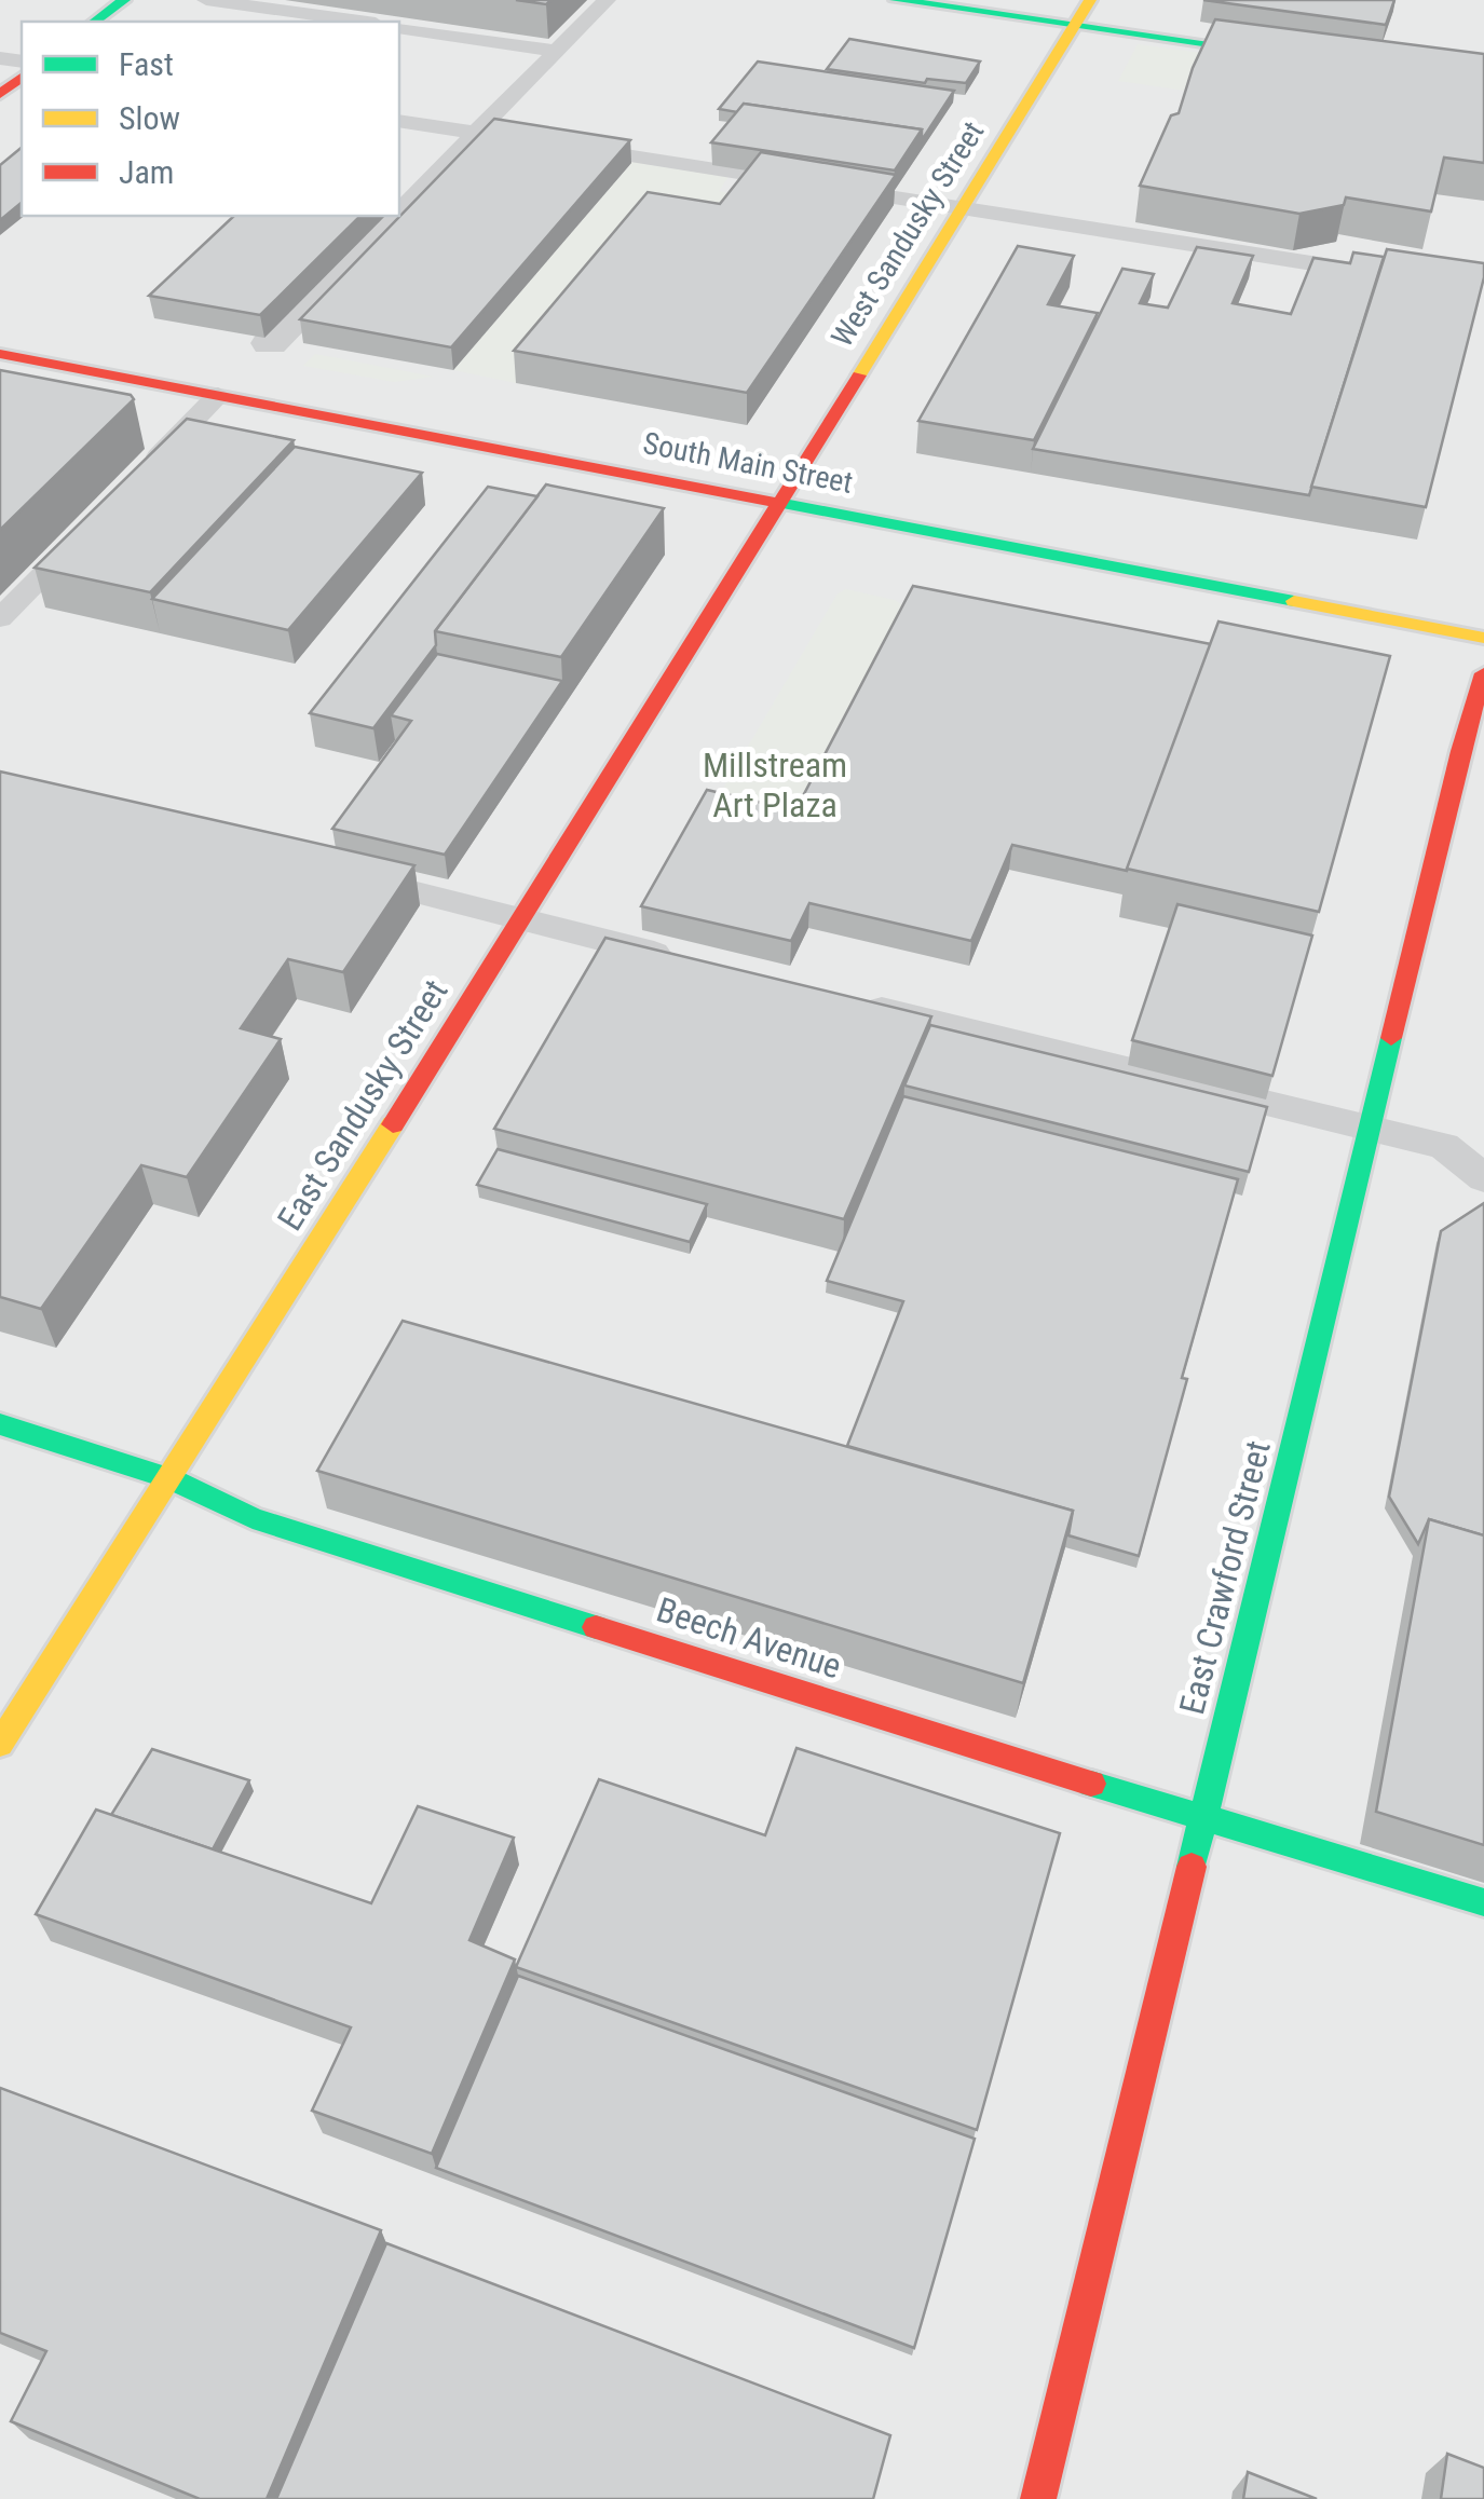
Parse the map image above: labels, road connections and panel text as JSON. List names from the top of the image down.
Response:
{
  "streets": {
    "street": [
      "West Sandusky Street",
      "South Main Street",
      "East Sandusky Street",
      "East Crawford Street",
      "Beech Avenue"
    ]
  },
  "crossings": [
    ["West Sandusky Street", "South Main Street"],
    ["West Sandusky Street", "East Sandusky Street"],
    ["South Main Street", "East Sandusky Street"],
    ["East Sandusky Street", "Beech Avenue"],
    ["East Crawford Street", "Beech Avenue"]
  ],
  "parks": ["Millstream Art Plaza"],
  "legend": ["Fast", "Slow", "Jam"]
}
